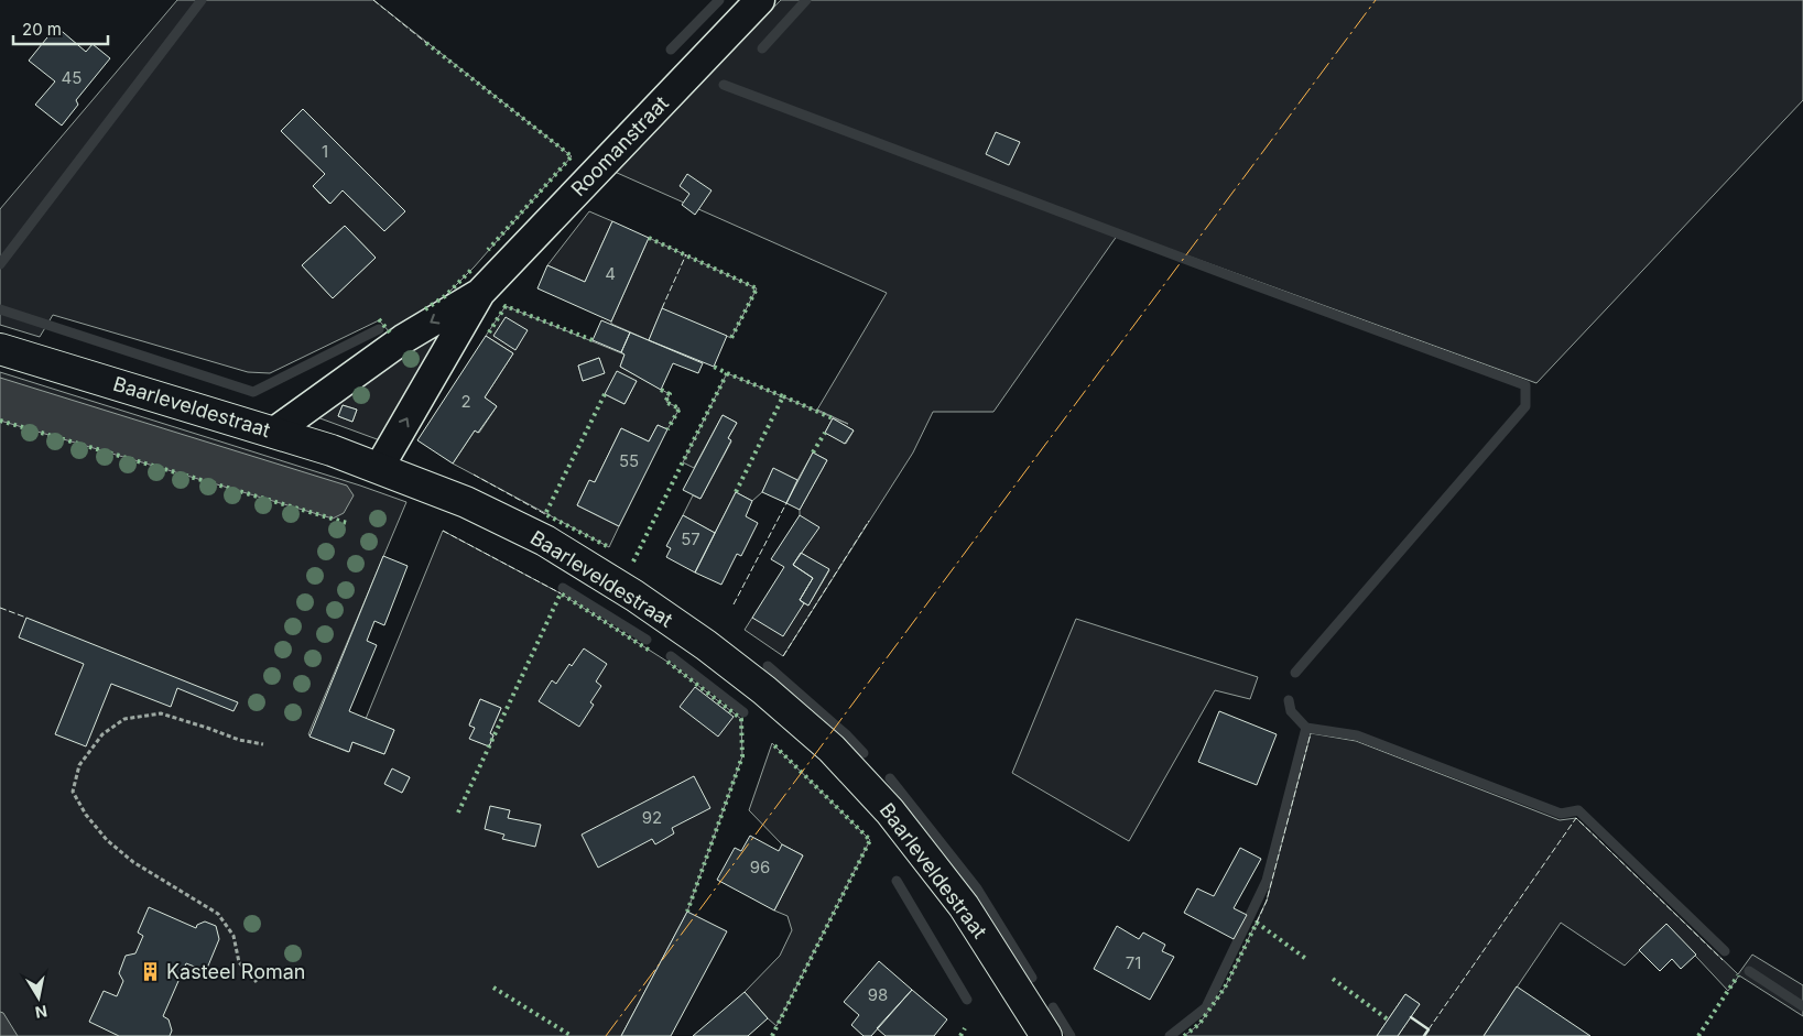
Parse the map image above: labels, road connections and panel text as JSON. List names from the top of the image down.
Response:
{
  "streets": {
    "street": ["Roomanstraat", "Baarleveldestraat"]
  },
  "crossings": [
    ["Roomanstraat", "Baarleveldestraat"]
  ],
  "places": {
    "building": ["Kasteel Roman"]
  },
  "house_numbers": [
    "45",
    "1",
    "4",
    "2",
    "55",
    "57",
    "92",
    "96",
    "71",
    "98"
  ],
  "scale_bar": "20 m",
  "north": "bottom"
}
